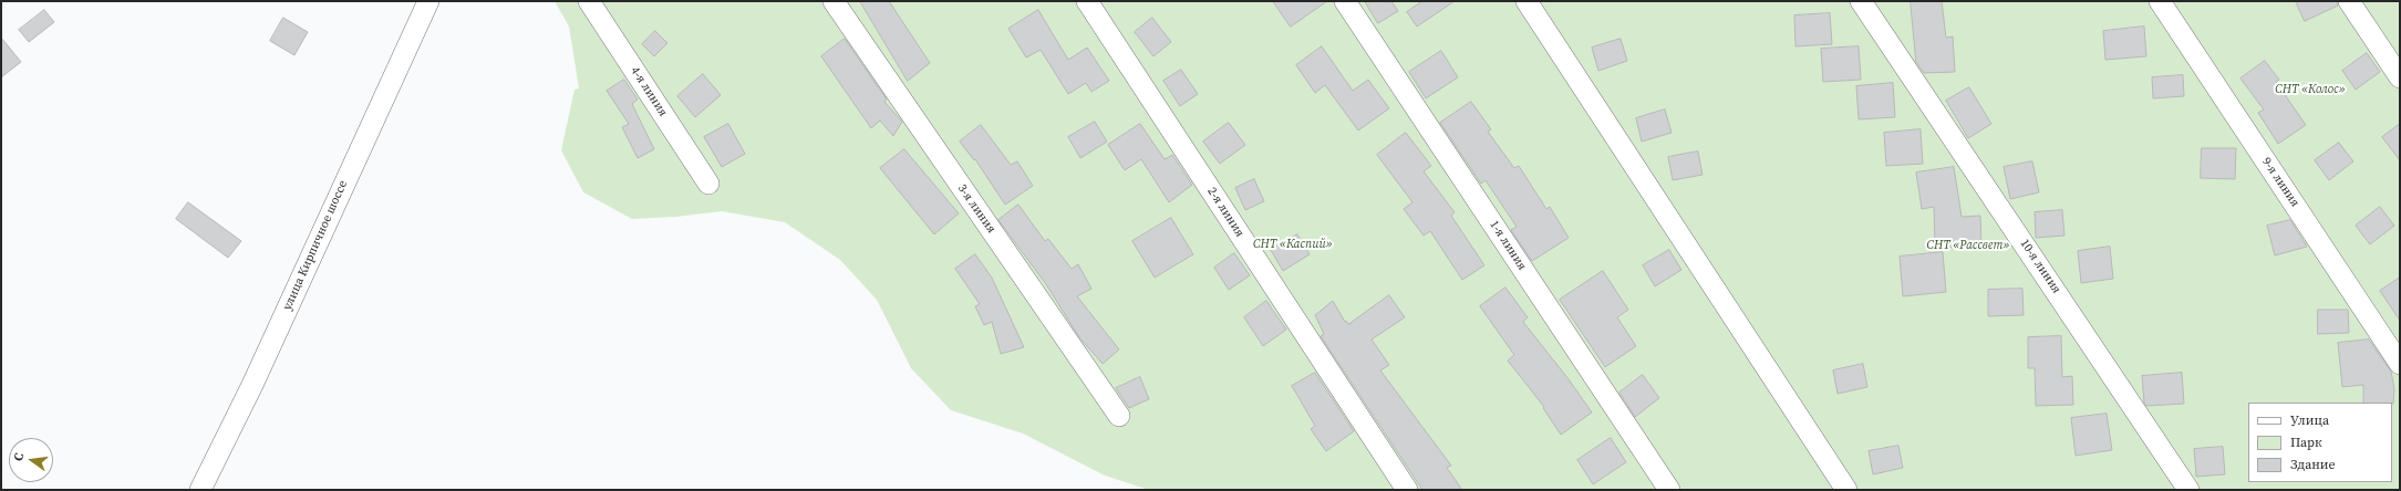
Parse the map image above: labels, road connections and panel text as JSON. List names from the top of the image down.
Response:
{
  "streets": {
    "street": [
      "4-я линия",
      "9-я линия",
      "3-я линия",
      "2-я линия",
      "улица Кирпичное шоссе",
      "1-я линия",
      "10-я линия"
    ]
  },
  "parks": ["СНТ «Колос»", "СНТ «Каспий»", "СНТ «Рассвет»"],
  "legend": ["Улица", "Парк", "Здание"],
  "north": "left"
}
